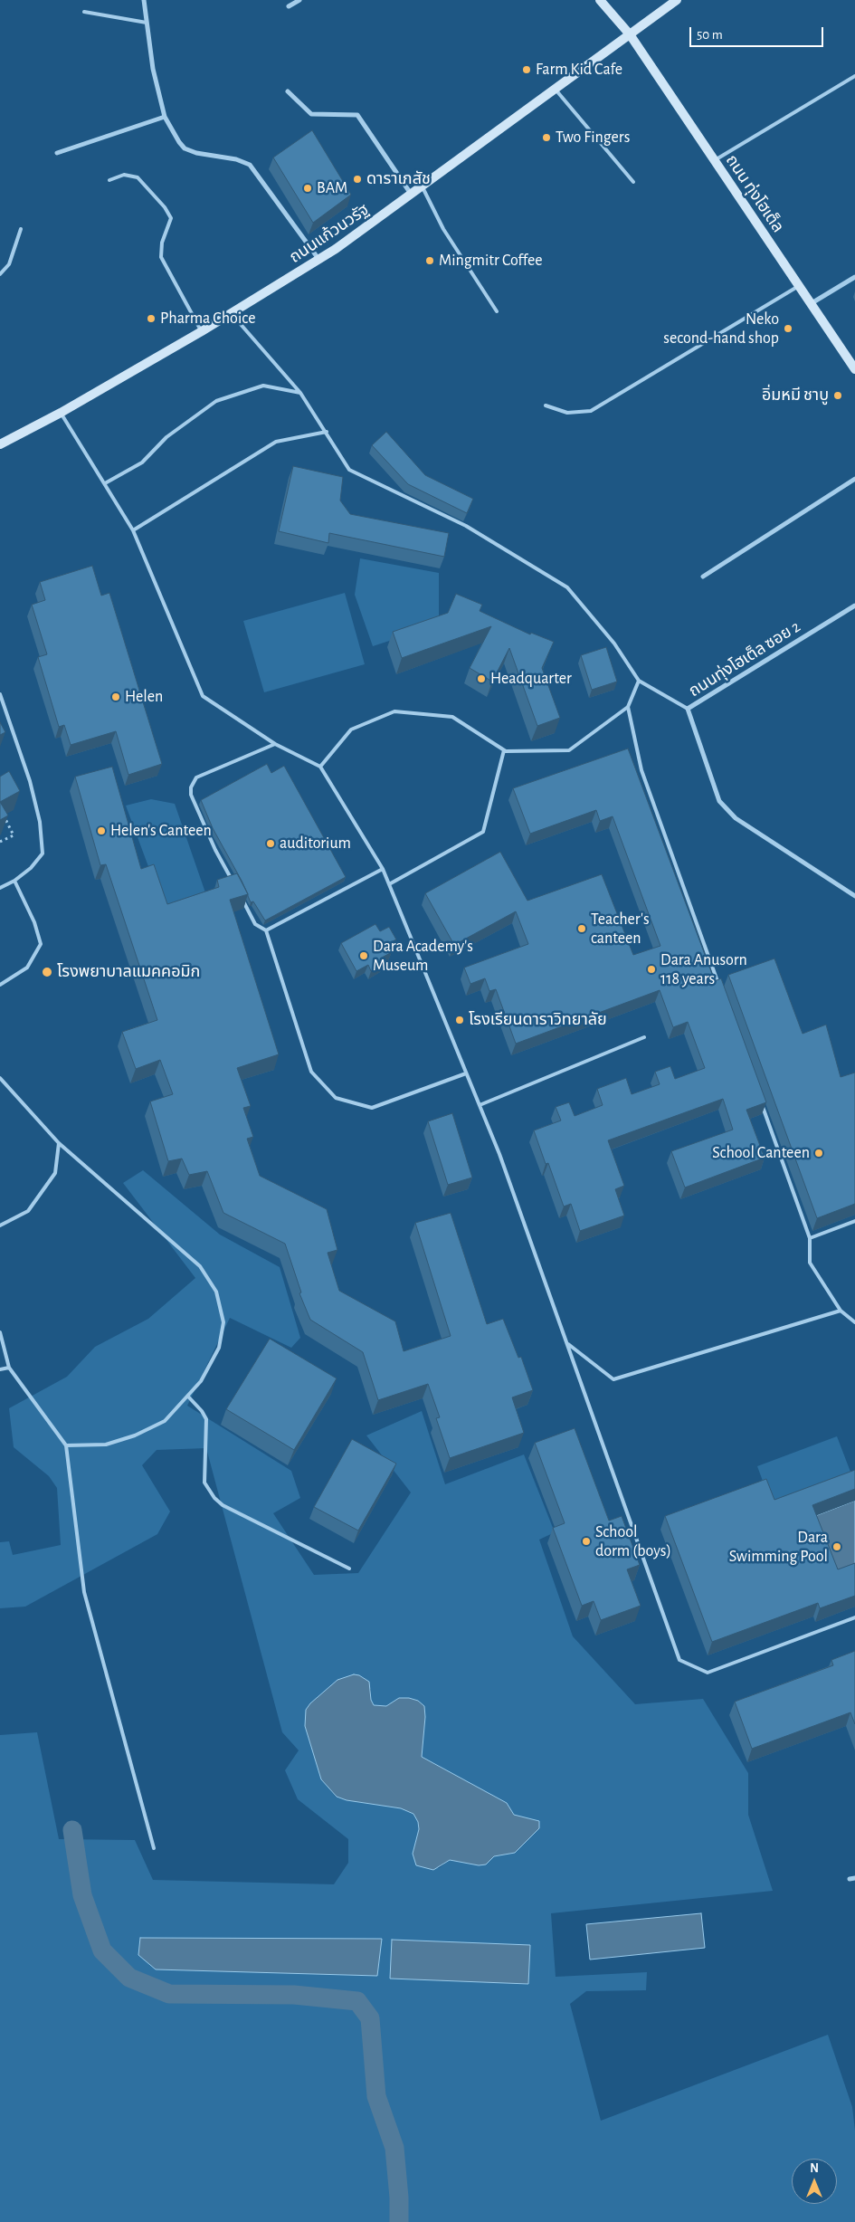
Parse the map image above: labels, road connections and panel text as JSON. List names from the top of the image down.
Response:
{
  "streets": {
    "street": ["ถนน ทุ่งโฮเต็ล", "ถนนแก้วนวรัฐ", "ถนนทุ่งโฮเต็ล ซอย 2"]
  },
  "crossings": [
    ["ถนน ทุ่งโฮเต็ล", "ถนนแก้วนวรัฐ"]
  ],
  "places": [
    "Farm Kid Cafe",
    "Two Fingers",
    "ดาราเภสัช",
    "BAM",
    "Mingmitr Coffee",
    "Pharma Choice",
    "Neko second-hand shop",
    "อิ่มหมี ชาบู",
    "Headquarter",
    "Helen",
    "Helen's Canteen",
    "auditorium",
    "Teacher's canteen",
    "Dara Academy's Museum",
    "Dara Anusorn 118 years",
    "โรงพยาบาลแมคคอมิก",
    "โรงเรียนดาราวิทยาลัย",
    "School Canteen",
    "School dorm (boys)",
    "Dara Swimming Pool"
  ],
  "scale_bar": "50 m",
  "north": "top"
}
